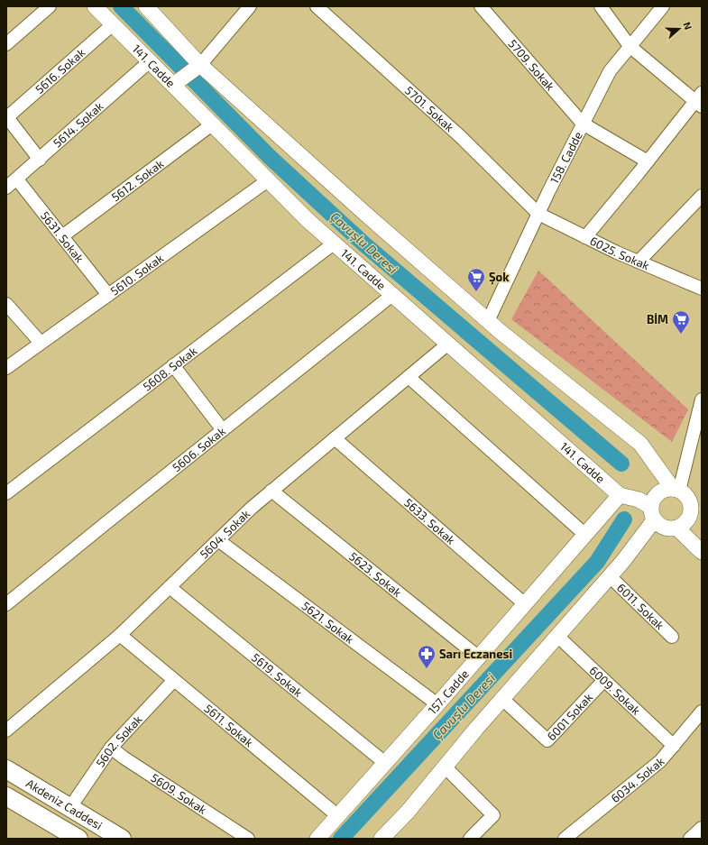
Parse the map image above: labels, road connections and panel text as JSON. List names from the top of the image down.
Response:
{
  "streets": {
    "main road": ["Akdeniz Caddesi"],
    "street": [
      "5709. Sokak",
      "141. Cadde",
      "5616. Sokak",
      "5701. Sokak",
      "5614. Sokak",
      "158. Cadde",
      "5612. Sokak",
      "5631. Sokak",
      "6025. Sokak",
      "5610. Sokak",
      "5608. Sokak",
      "5606. Sokak",
      "5633. Sokak",
      "5604. Sokak",
      "5623. Sokak",
      "6011. Sokak",
      "5621. Sokak",
      "5619. Sokak",
      "6009. Sokak",
      "157. Cadde",
      "6001 Sokak",
      "5611. Sokak",
      "5602. Sokak",
      "6034. Sokak",
      "5609. Sokak"
    ]
  },
  "crossings": [
    ["5709. Sokak", "158. Cadde"],
    ["141. Cadde", "5616. Sokak"],
    ["141. Cadde", "5614. Sokak"],
    ["141. Cadde", "5612. Sokak"],
    ["141. Cadde", "5610. Sokak"],
    ["141. Cadde", "5608. Sokak"],
    ["141. Cadde", "5606. Sokak"],
    ["141. Cadde", "5604. Sokak"],
    ["141. Cadde", "157. Cadde"],
    ["5701. Sokak", "158. Cadde"],
    ["5701. Sokak", "6025. Sokak"],
    ["5614. Sokak", "5631. Sokak"],
    ["158. Cadde", "6025. Sokak"],
    ["5612. Sokak", "5631. Sokak"],
    ["5631. Sokak", "5610. Sokak"],
    ["5633. Sokak", "5604. Sokak"],
    ["5633. Sokak", "157. Cadde"],
    ["5604. Sokak", "5623. Sokak"],
    ["5604. Sokak", "5621. Sokak"],
    ["5604. Sokak", "5619. Sokak"],
    ["5604. Sokak", "5611. Sokak"],
    ["5623. Sokak", "157. Cadde"],
    ["5621. Sokak", "157. Cadde"],
    ["5619. Sokak", "157. Cadde"],
    ["6009. Sokak", "6001 Sokak"],
    ["6009. Sokak", "6034. Sokak"],
    ["157. Cadde", "5611. Sokak"],
    ["5611. Sokak", "5602. Sokak"],
    ["5602. Sokak", "5609. Sokak"],
    ["5602. Sokak", "Akdeniz Caddesi"]
  ],
  "water": ["Çavuşlu Deresi"],
  "places": {
    "supermarket": ["Şok", "BİM"],
    "pharmacy": ["Sarı Eczanesi"]
  },
  "north": "right"
}
